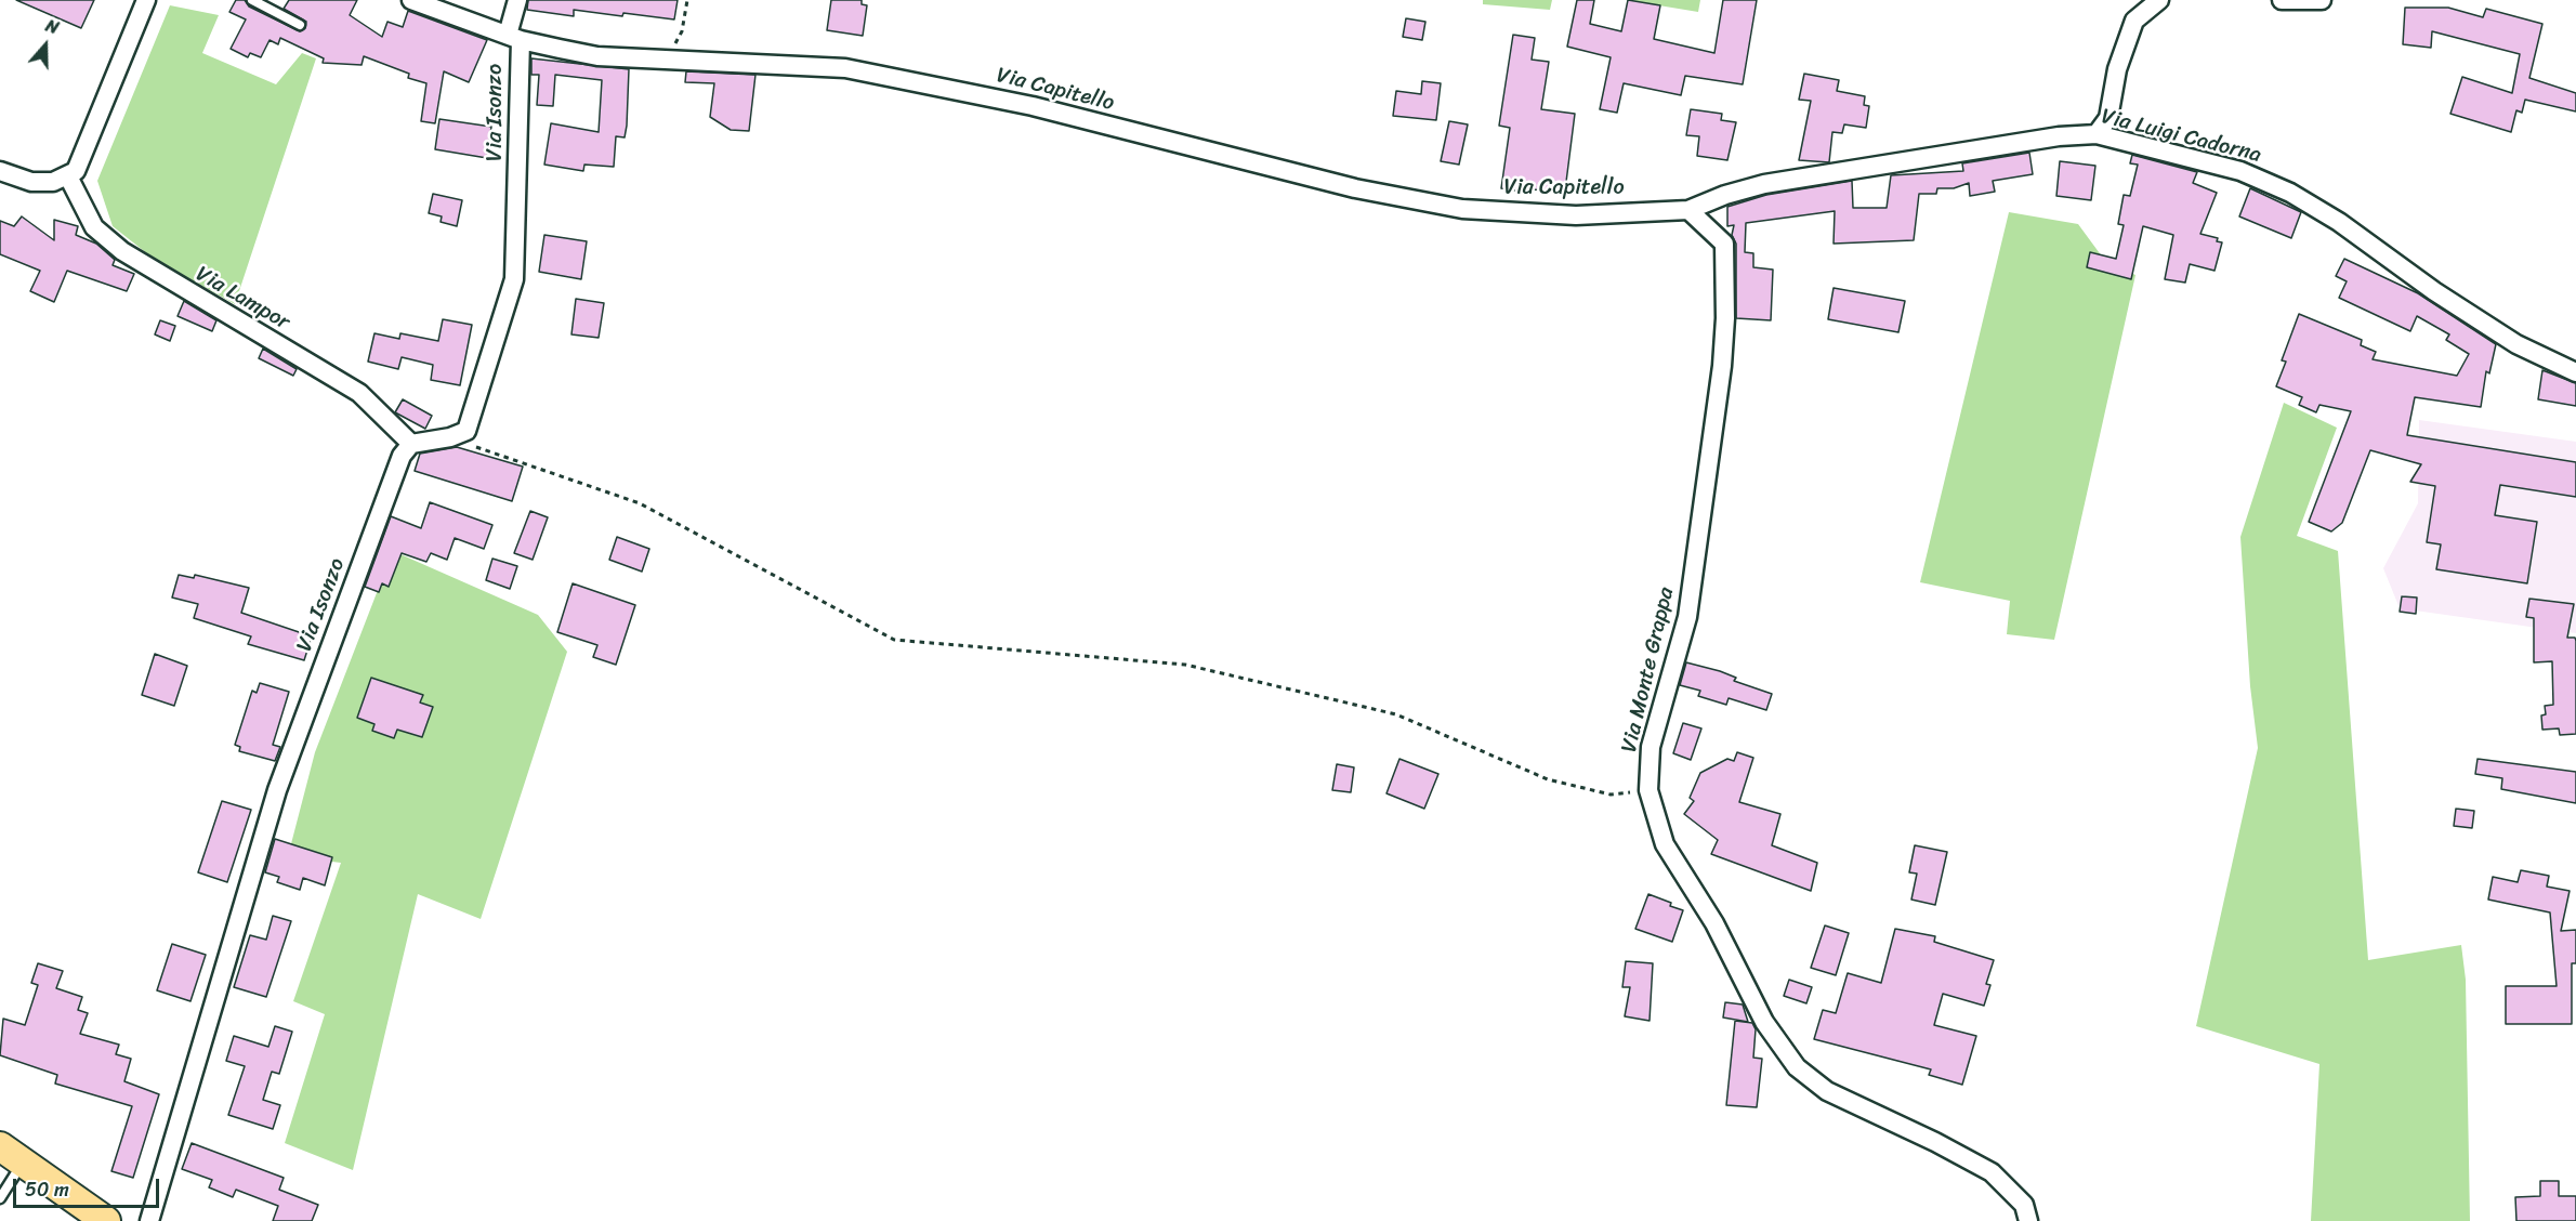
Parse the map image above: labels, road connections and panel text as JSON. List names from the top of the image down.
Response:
{
  "streets": {
    "street": [
      "Via Capitello",
      "Via Isonzo",
      "Via Luigi Cadorna",
      "Via Lampor",
      "Via Monte Grappa"
    ]
  },
  "crossings": [
    ["Via Capitello", "Via Isonzo"],
    ["Via Capitello", "Via Luigi Cadorna"],
    ["Via Capitello", "Via Monte Grappa"],
    ["Via Isonzo", "Via Lampor"],
    ["Via Luigi Cadorna", "Via Monte Grappa"]
  ],
  "scale_bar": "50 m",
  "north": "top"
}
